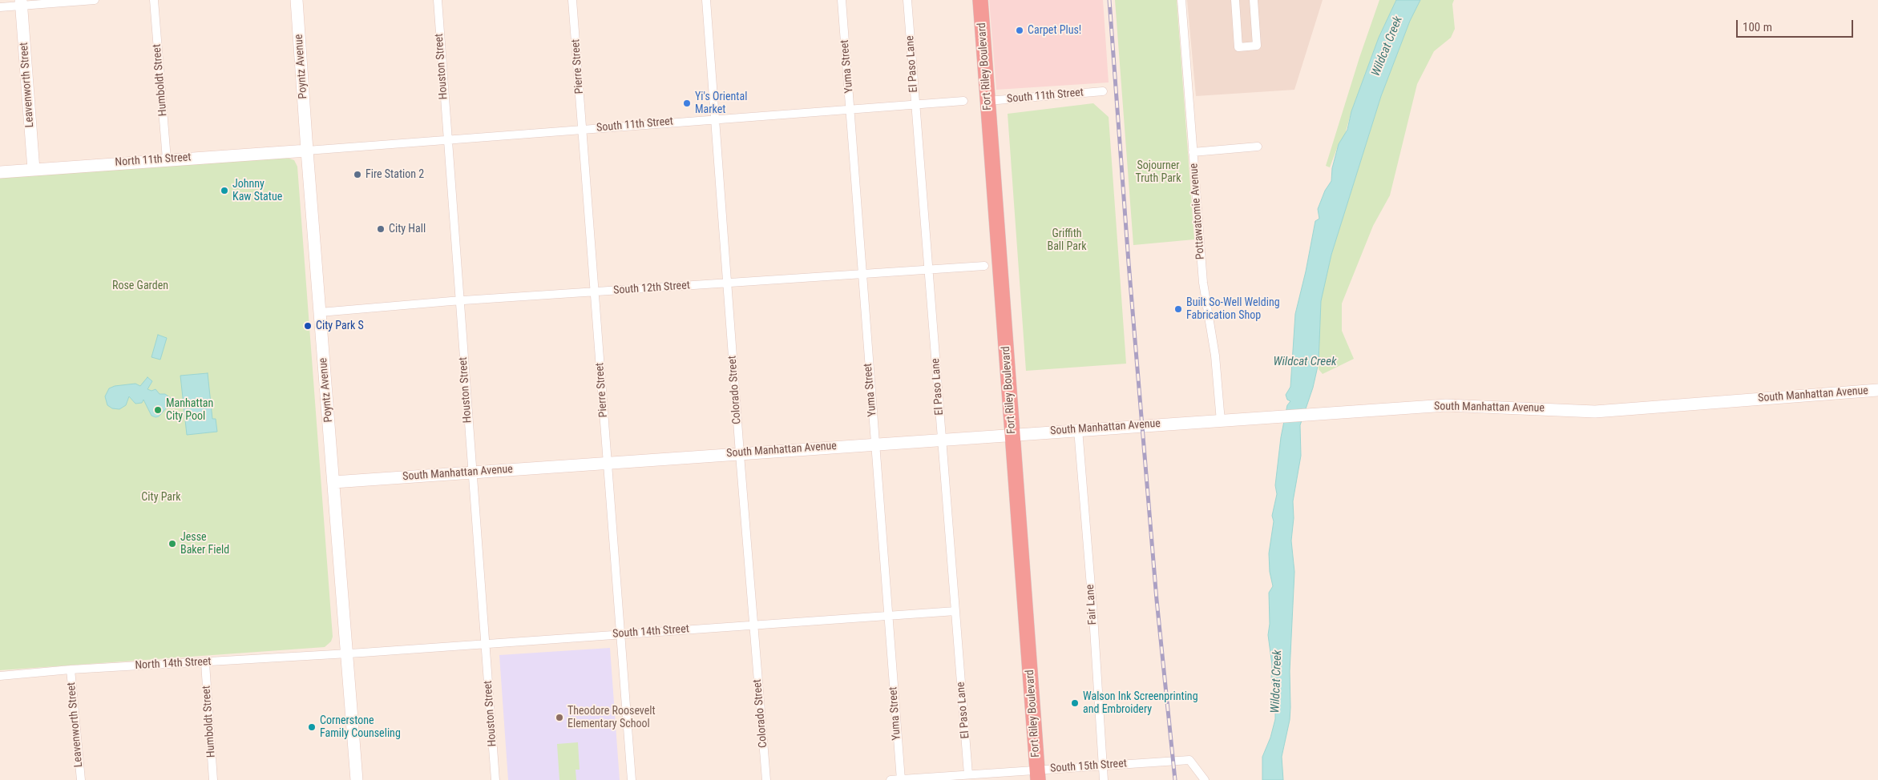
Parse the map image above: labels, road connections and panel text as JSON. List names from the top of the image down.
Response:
{
  "streets": {
    "highway": ["Fort Riley Boulevard"],
    "street": [
      "El Paso Lane",
      "Poyntz Avenue",
      "Houston Street",
      "Pierre Street",
      "Yuma Street",
      "Humboldt Street",
      "Leavenworth Street",
      "South 11th Street",
      "North 11th Street",
      "Pottawatomie Avenue",
      "South 12th Street",
      "Colorado Street",
      "South Manhattan Avenue",
      "Fair Lane",
      "South 14th Street",
      "North 14th Street",
      "South 15th Street"
    ]
  },
  "crossings": [
    ["El Paso Lane", "South 11th Street"],
    ["El Paso Lane", "South 12th Street"],
    ["El Paso Lane", "South Manhattan Avenue"],
    ["El Paso Lane", "South 14th Street"],
    ["El Paso Lane", "South 15th Street"],
    ["Poyntz Avenue", "South 11th Street"],
    ["Poyntz Avenue", "North 11th Street"],
    ["Poyntz Avenue", "South 12th Street"],
    ["Poyntz Avenue", "South Manhattan Avenue"],
    ["Poyntz Avenue", "South 14th Street"],
    ["Poyntz Avenue", "North 14th Street"],
    ["Houston Street", "South 11th Street"],
    ["Houston Street", "South 12th Street"],
    ["Houston Street", "South Manhattan Avenue"],
    ["Houston Street", "South 14th Street"],
    ["Pierre Street", "South 11th Street"],
    ["Pierre Street", "South 12th Street"],
    ["Pierre Street", "South Manhattan Avenue"],
    ["Pierre Street", "South 14th Street"],
    ["Yuma Street", "South 11th Street"],
    ["Yuma Street", "South 12th Street"],
    ["Yuma Street", "South Manhattan Avenue"],
    ["Yuma Street", "South 14th Street"],
    ["Yuma Street", "South 15th Street"],
    ["Fort Riley Boulevard", "South 11th Street"],
    ["Fort Riley Boulevard", "South Manhattan Avenue"],
    ["Fort Riley Boulevard", "South 15th Street"],
    ["Humboldt Street", "North 11th Street"],
    ["Humboldt Street", "North 14th Street"],
    ["Leavenworth Street", "North 11th Street"],
    ["Leavenworth Street", "North 14th Street"],
    ["South 11th Street", "North 11th Street"],
    ["South 11th Street", "Colorado Street"],
    ["Pottawatomie Avenue", "South Manhattan Avenue"],
    ["South 12th Street", "Colorado Street"],
    ["Colorado Street", "South Manhattan Avenue"],
    ["Colorado Street", "South 14th Street"],
    ["South Manhattan Avenue", "Fair Lane"],
    ["Fair Lane", "South 15th Street"],
    ["South 14th Street", "North 14th Street"]
  ],
  "water": ["Wildcat Creek"],
  "parks": [
    "Sojourner Truth Park",
    "Griffith Ball Park",
    "Rose Garden",
    "City Park"
  ],
  "places": [
    "Carpet Plus!",
    "Yi's Oriental Market",
    "Fire Station 2",
    "Johnny Kaw Statue",
    "City Hall",
    "Built So-Well Welding Fabrication Shop",
    "City Park S",
    "Manhattan City Pool",
    "Jesse Baker Field",
    "Walson Ink Screenprinting and Embroidery",
    "Theodore Roosevelt Elementary School",
    "Cornerstone Family Counseling"
  ],
  "scale_bar": "100 m"
}
